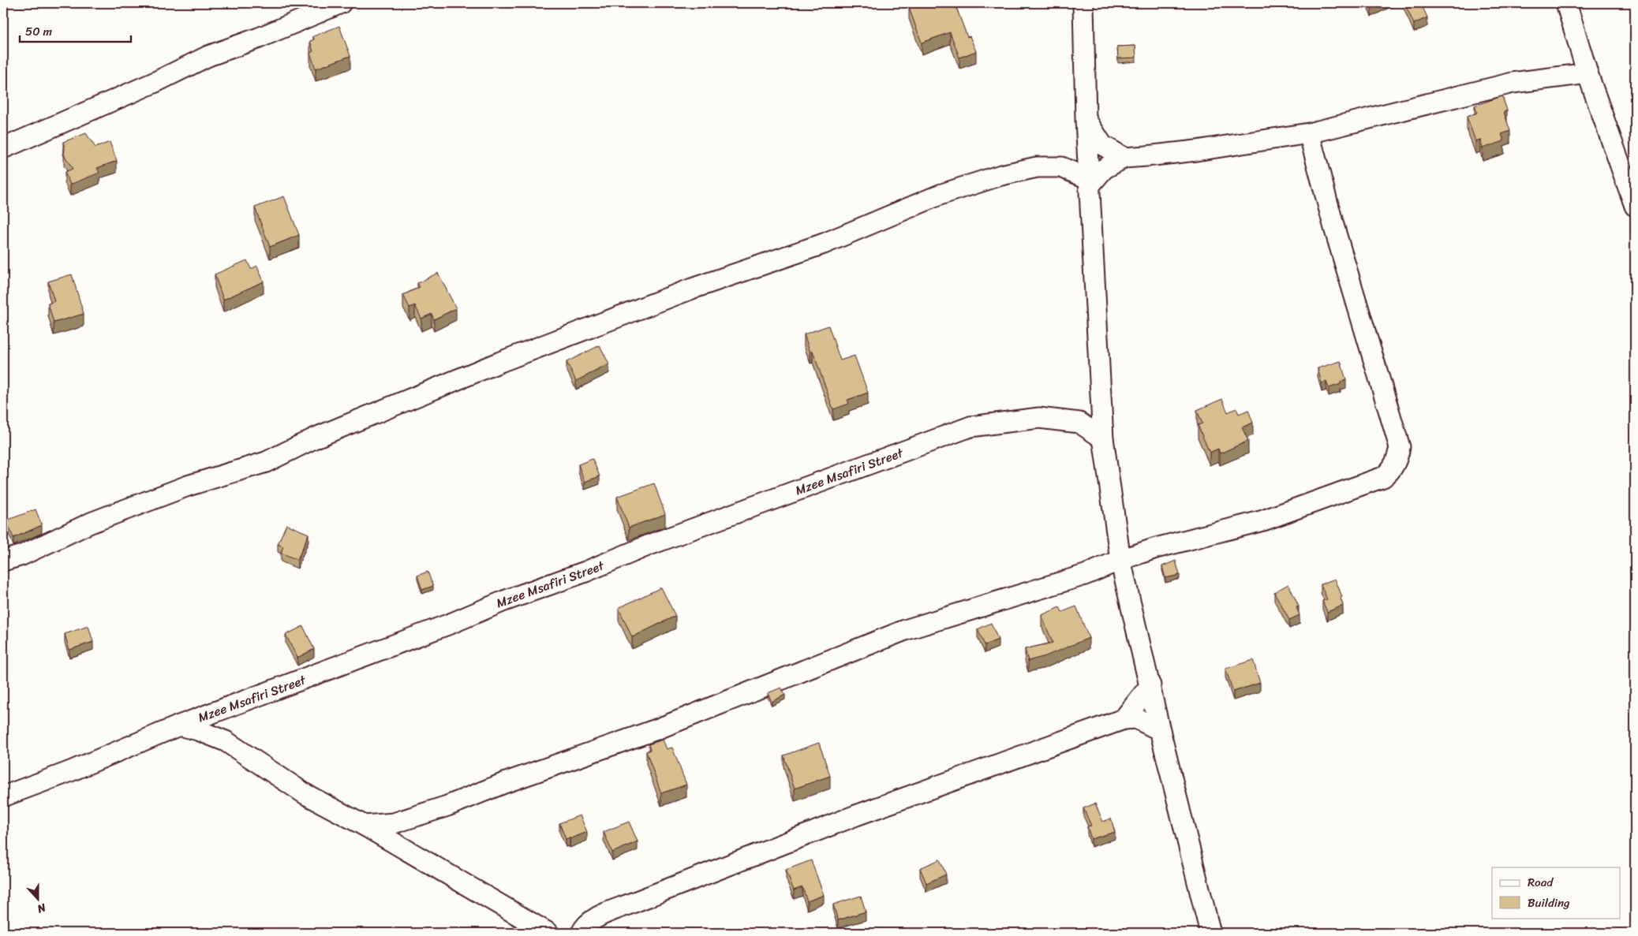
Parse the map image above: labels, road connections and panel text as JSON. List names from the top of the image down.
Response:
{
  "streets": {
    "street": ["Mzee Msafiri Street"]
  },
  "legend": ["Road", "Building"],
  "scale_bar": "50 m",
  "north": "bottom"
}
